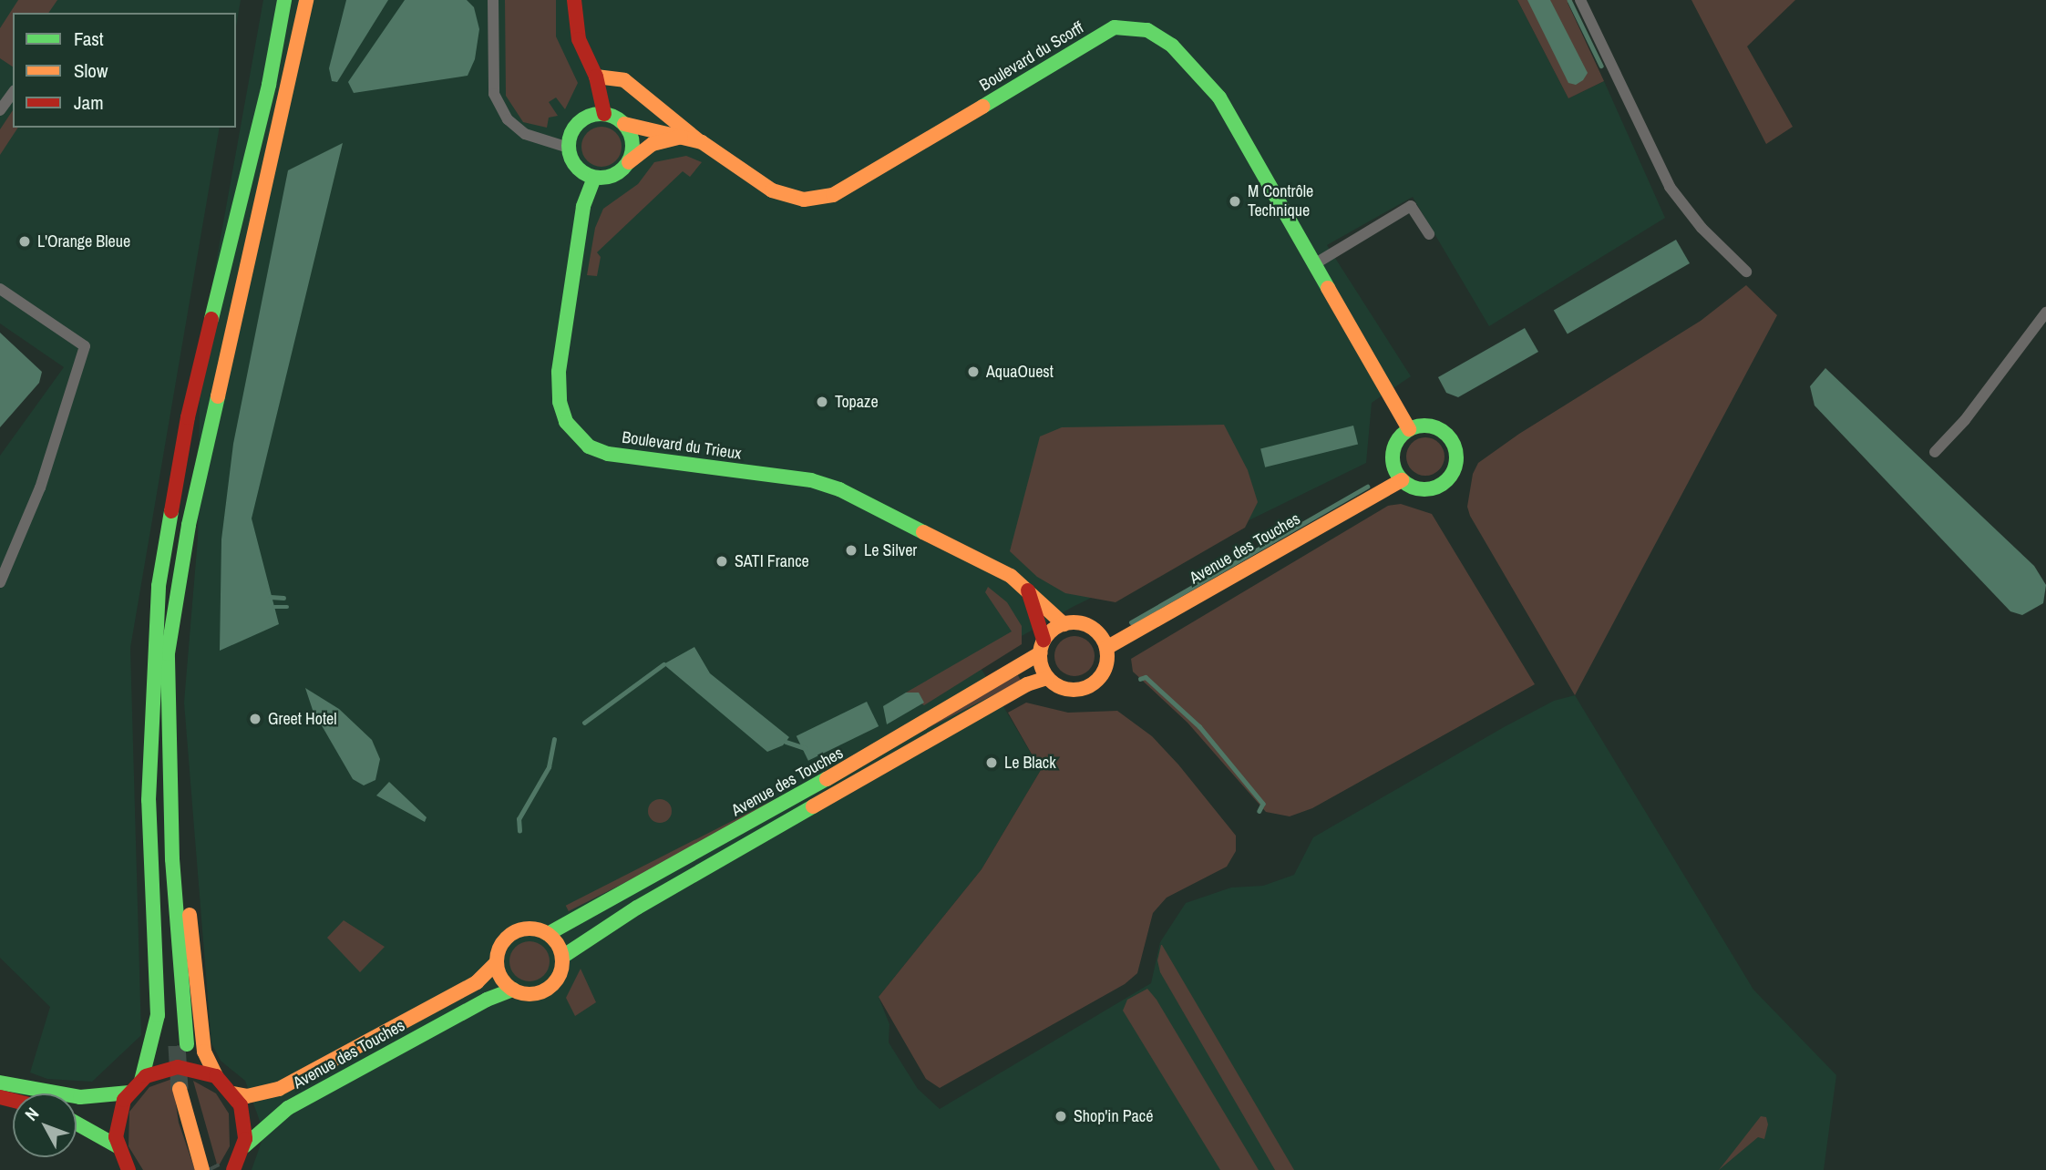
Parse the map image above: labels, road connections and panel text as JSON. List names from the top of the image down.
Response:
{
  "streets": {
    "street": ["Boulevard du Scorff", "Boulevard du Trieux", "Avenue des Touches"]
  },
  "crossings": [
    ["Boulevard du Scorff", "Boulevard du Trieux"],
    ["Boulevard du Scorff", "Avenue des Touches"],
    ["Boulevard du Trieux", "Avenue des Touches"]
  ],
  "places": [
    "M Contrôle Technique",
    "L'Orange Bleue",
    "AquaOuest",
    "Topaze",
    "Le Silver",
    "SATI France",
    "Greet Hotel",
    "Le Black",
    "Shop'in Pacé"
  ],
  "legend": ["Fast", "Slow", "Jam"],
  "north": "top left"
}
